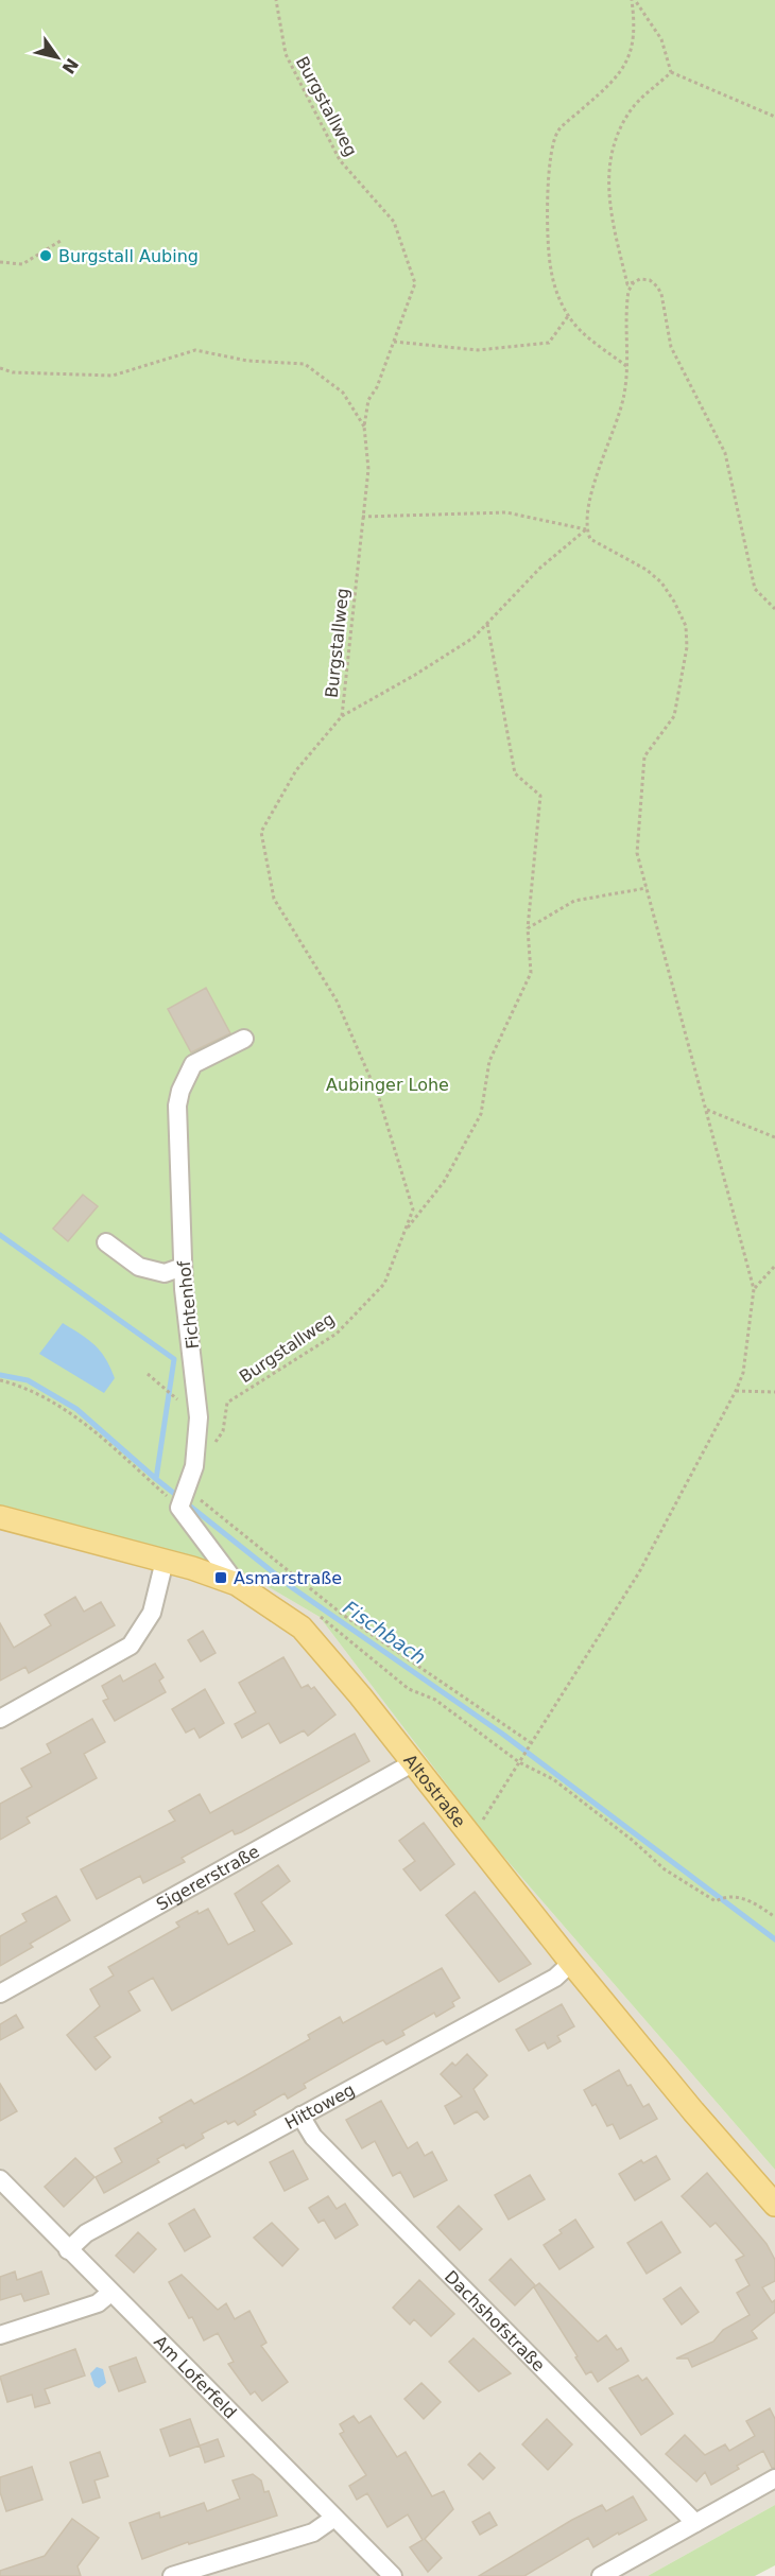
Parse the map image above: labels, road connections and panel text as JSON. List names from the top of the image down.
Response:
{
  "streets": {
    "main road": ["Altostraße"],
    "street": [
      "Fichtenhof",
      "Sigererstraße",
      "Hittoweg",
      "Dachshofstraße",
      "Am Loferfeld"
    ],
    "path": ["Burgstallweg"]
  },
  "crossings": [
    ["Altostraße", "Sigererstraße"],
    ["Altostraße", "Hittoweg"],
    ["Hittoweg", "Dachshofstraße"],
    ["Hittoweg", "Am Loferfeld"]
  ],
  "water": ["Fischbach"],
  "parks": ["Aubinger Lohe"],
  "places": {
    "other": ["Burgstall Aubing"],
    "transit": ["Asmarstraße"]
  },
  "north": "bottom right"
}
